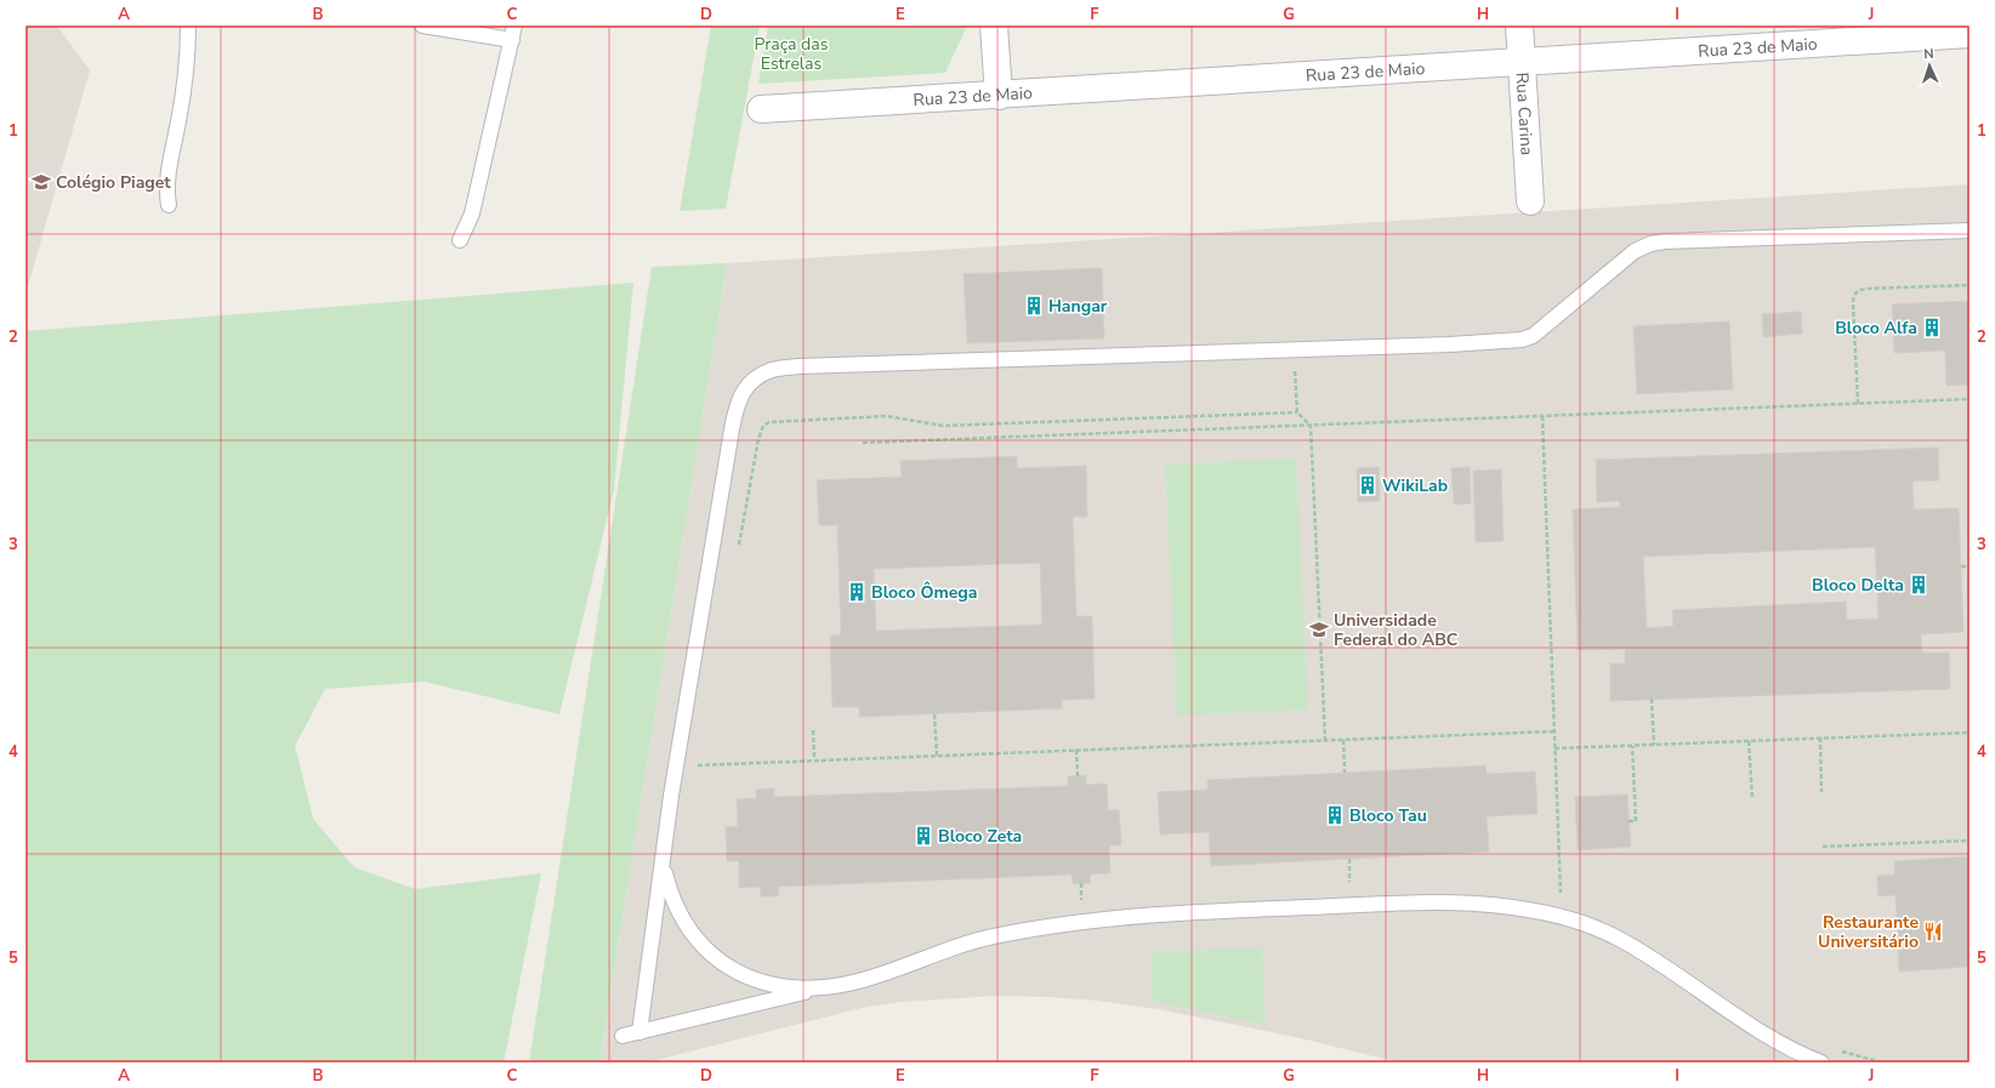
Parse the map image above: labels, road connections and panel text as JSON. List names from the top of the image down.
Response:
{
  "streets": {
    "street": ["Rua 23 de Maio", "Rua Carina"]
  },
  "crossings": [
    ["Rua 23 de Maio", "Rua Carina"]
  ],
  "parks": ["Praça das Estrelas"],
  "places": {
    "school or university": ["Colégio Piaget", "Universidade Federal do ABC"],
    "building": [
      "Hangar",
      "Bloco Alfa",
      "WikiLab",
      "Bloco Delta",
      "Bloco Ômega",
      "Bloco Tau",
      "Bloco Zeta"
    ],
    "restaurant": ["Restaurante Universitário"]
  },
  "north": "top",
  "grid": {
    "columns": [
      "A",
      "B",
      "C",
      "D",
      "E",
      "F",
      "G",
      "H",
      "I",
      "J"
    ],
    "rows": [
      "1",
      "2",
      "3",
      "4",
      "5"
    ]
  }
}
